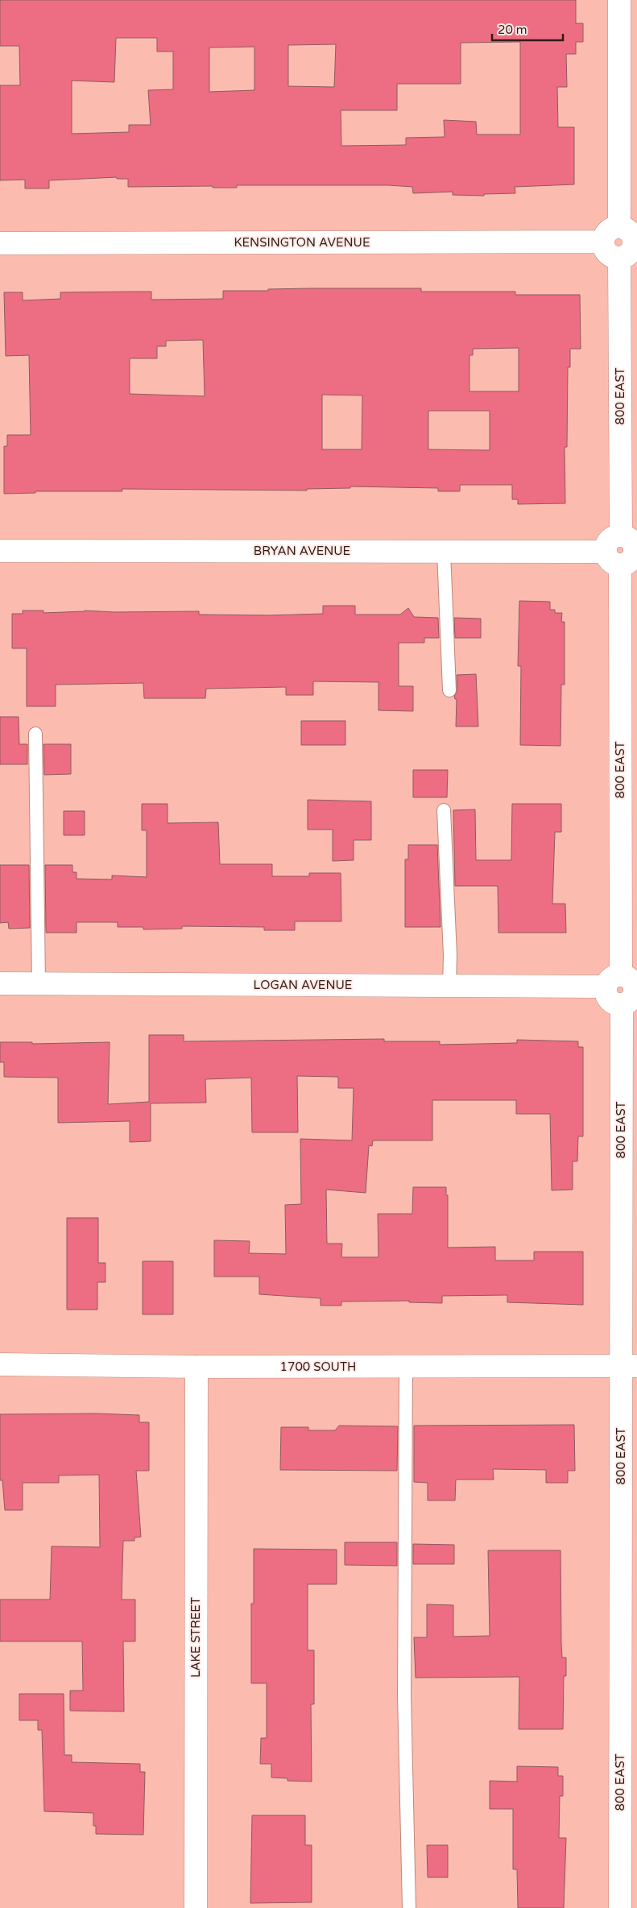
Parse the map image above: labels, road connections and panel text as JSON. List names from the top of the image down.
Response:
{
  "streets": {
    "street": [
      "KENSINGTON AVENUE",
      "800 EAST",
      "BRYAN AVENUE",
      "LOGAN AVENUE",
      "1700 SOUTH",
      "LAKE STREET"
    ]
  },
  "crossings": [
    ["KENSINGTON AVENUE", "800 EAST"],
    ["800 EAST", "BRYAN AVENUE"],
    ["800 EAST", "LOGAN AVENUE"],
    ["800 EAST", "1700 SOUTH"],
    ["1700 SOUTH", "LAKE STREET"]
  ],
  "scale_bar": "20 m"
}
